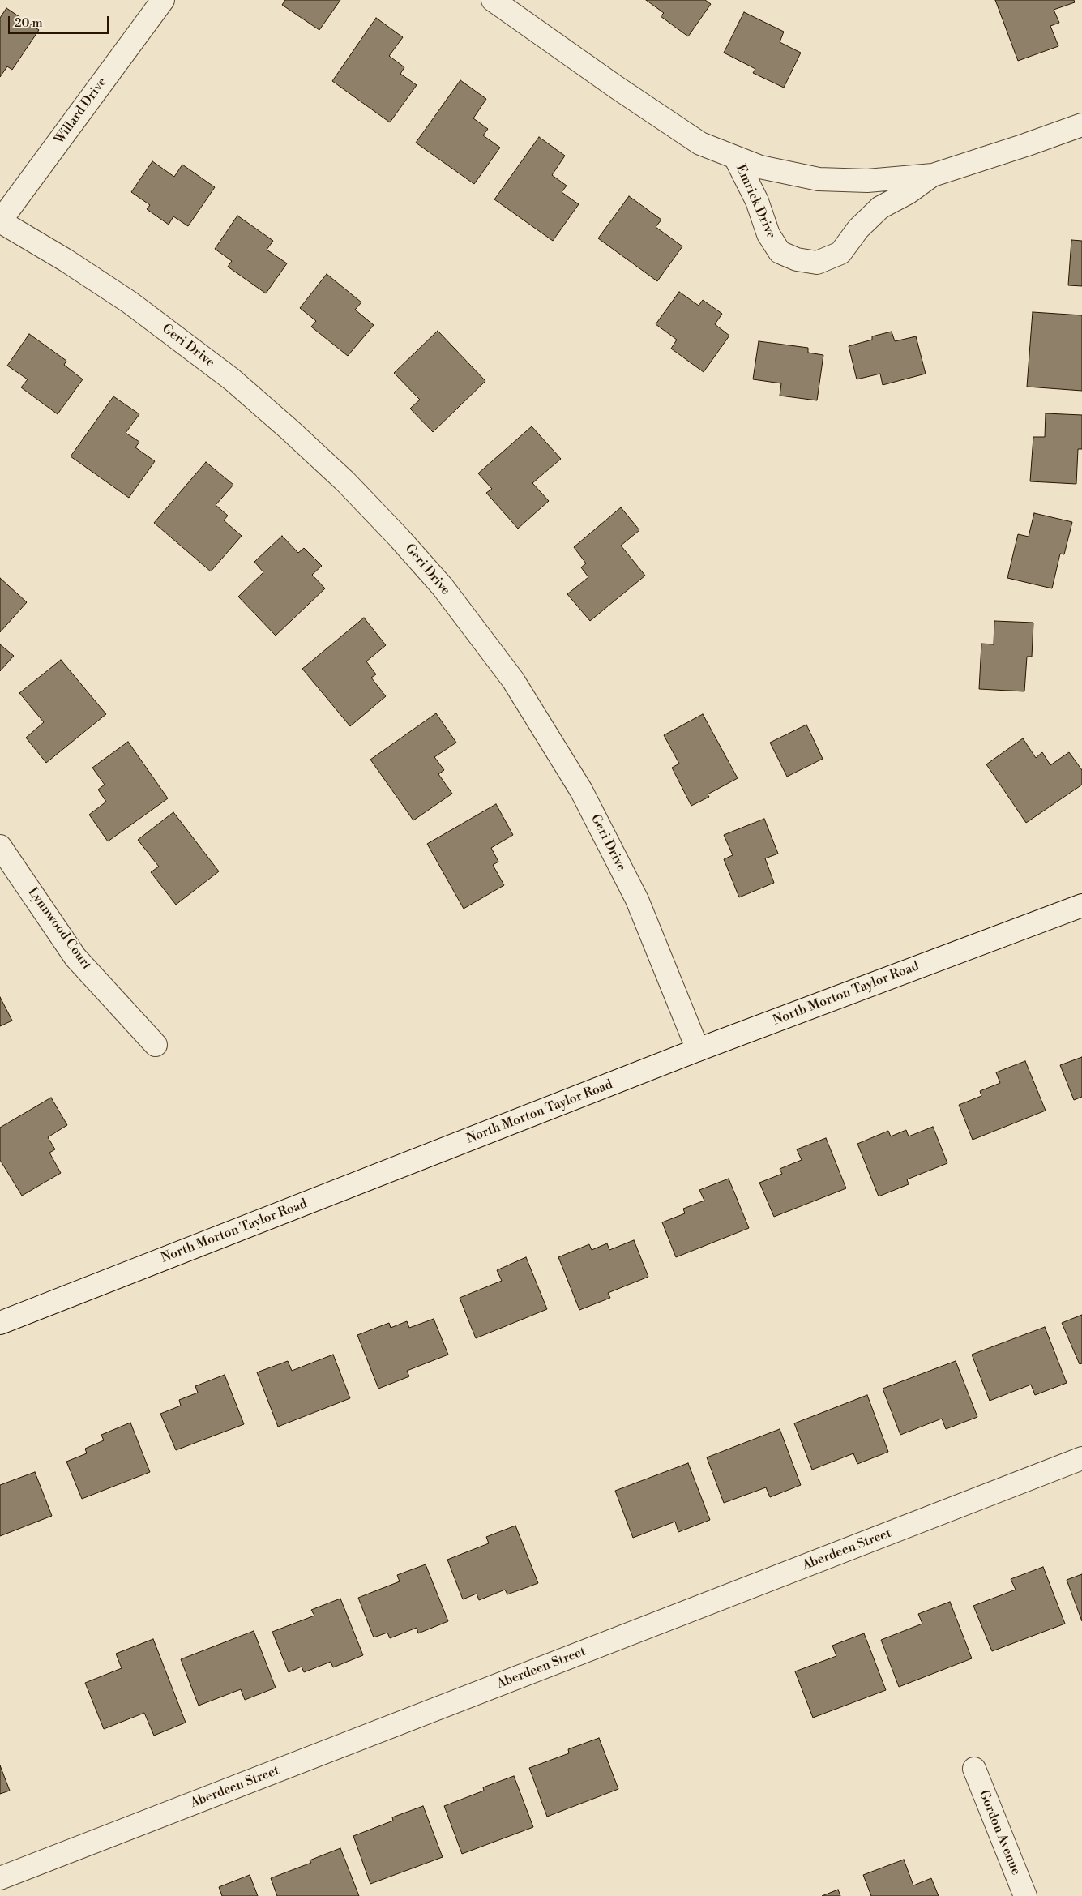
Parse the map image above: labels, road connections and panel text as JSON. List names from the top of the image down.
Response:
{
  "streets": {
    "street": [
      "Willard Drive",
      "Emrick Drive",
      "Geri Drive",
      "Lynnwood Court",
      "North Morton Taylor Road",
      "Aberdeen Street",
      "Gordon Avenue"
    ]
  },
  "crossings": [
    ["Willard Drive", "Geri Drive"],
    ["Geri Drive", "North Morton Taylor Road"]
  ],
  "scale_bar": "20 m"
}
